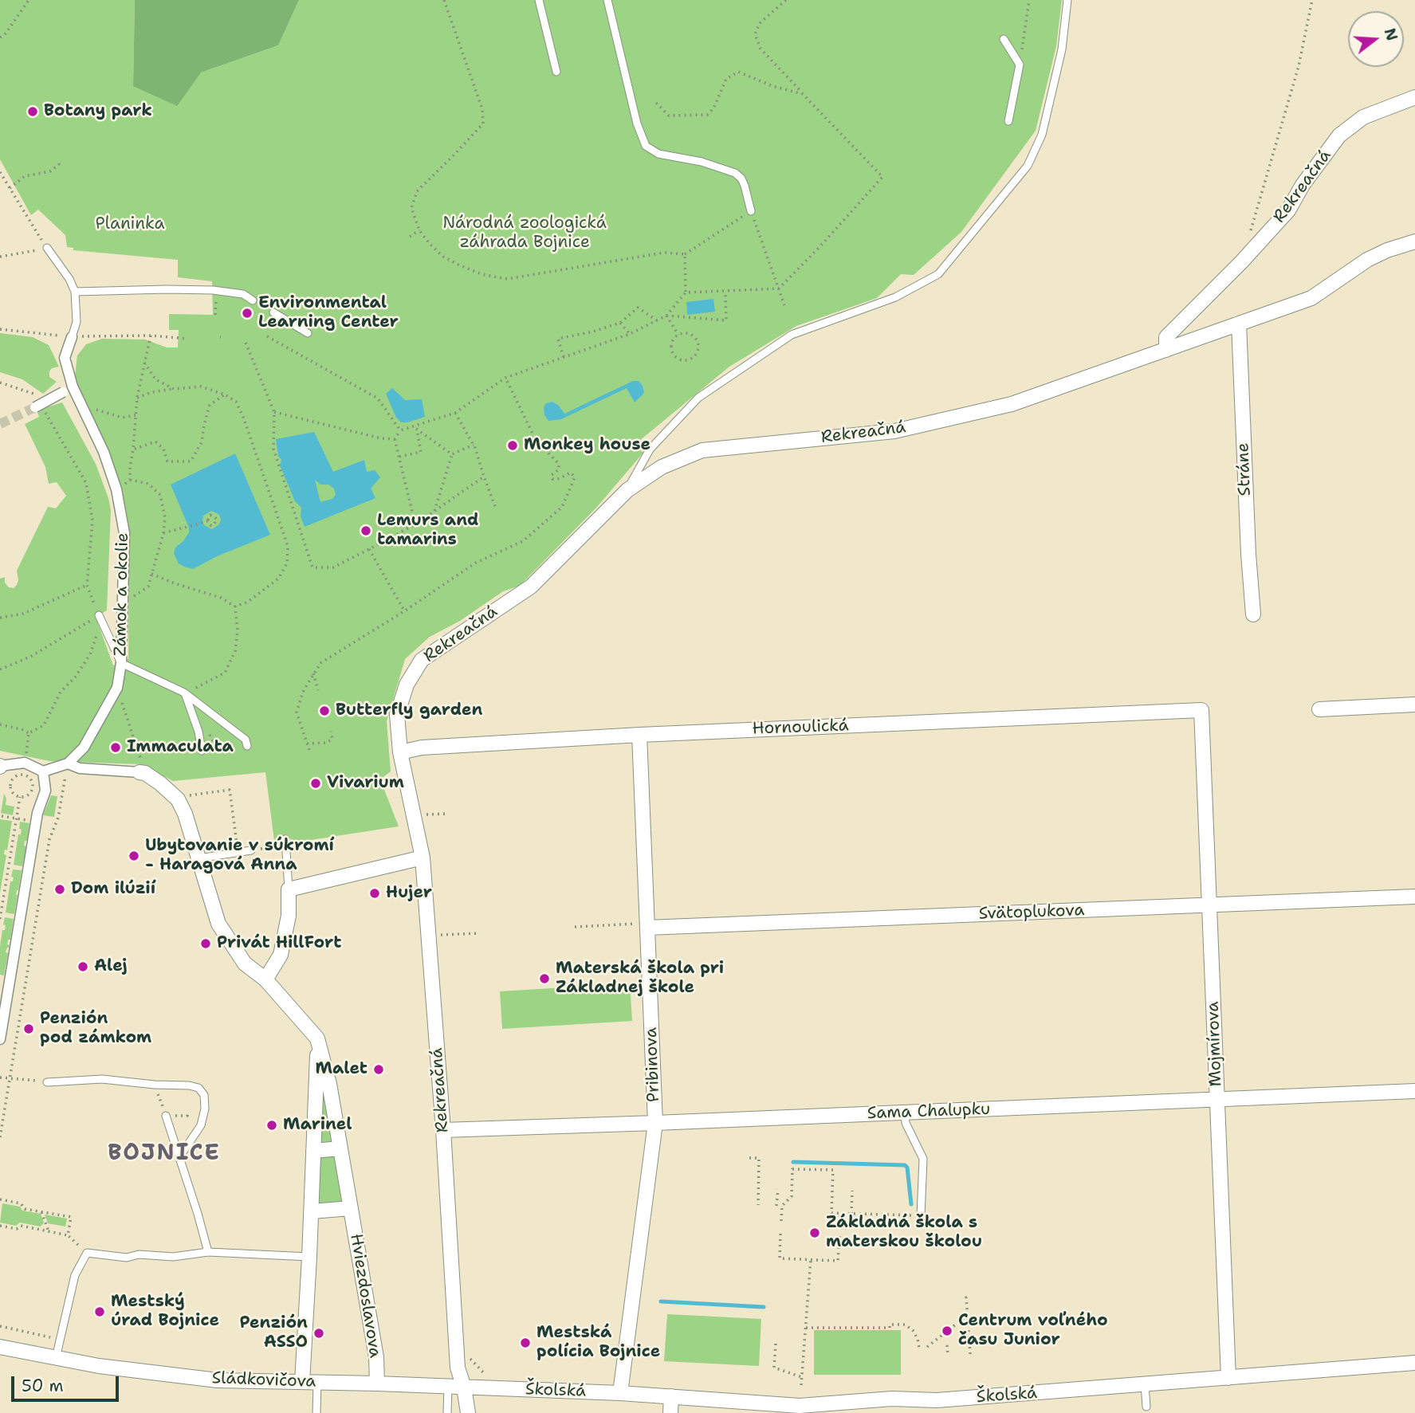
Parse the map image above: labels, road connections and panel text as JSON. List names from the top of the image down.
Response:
{
  "streets": {
    "street": [
      "Rekreačná",
      "Stráne",
      "Zámok a okolie",
      "Hornoulická",
      "Svätoplukova",
      "Mojmírova",
      "Pribinova",
      "Sama Chalupku",
      "Hviezdoslavova",
      "Sládkovičova",
      "Školská"
    ]
  },
  "crossings": [
    ["Rekreačná", "Stráne"],
    ["Rekreačná", "Hornoulická"],
    ["Rekreačná", "Sama Chalupku"],
    ["Rekreačná", "Sládkovičova"],
    ["Rekreačná", "Školská"],
    ["Hornoulická", "Mojmírova"],
    ["Hornoulická", "Pribinova"],
    ["Svätoplukova", "Mojmírova"],
    ["Svätoplukova", "Pribinova"],
    ["Mojmírova", "Sama Chalupku"],
    ["Mojmírova", "Školská"],
    ["Pribinova", "Sama Chalupku"],
    ["Pribinova", "Školská"],
    ["Hviezdoslavova", "Sládkovičova"],
    ["Sládkovičova", "Školská"]
  ],
  "districts": ["BOJNICE"],
  "parks": ["Národná zoologická záhrada Bojnice", "Planinka"],
  "places": [
    "Botany park",
    "Environmental Learning Center",
    "Monkey house",
    "Lemurs and tamarins",
    "Butterfly garden",
    "Immaculata",
    "Vivarium",
    "Ubytovanie v súkromí - Haragová Anna",
    "Dom ilúzií",
    "Hujer",
    "Privát HillFort",
    "Alej",
    "Materská škola pri Základnej škole",
    "Penzión pod zámkom",
    "Malet",
    "Marinel",
    "Základná škola s materskou školou",
    "Mestský úrad Bojnice",
    "Centrum voľného času Junior",
    "Penzión ASSO",
    "Mestská polícia Bojnice"
  ],
  "scale_bar": "50 m",
  "north": "right"
}
